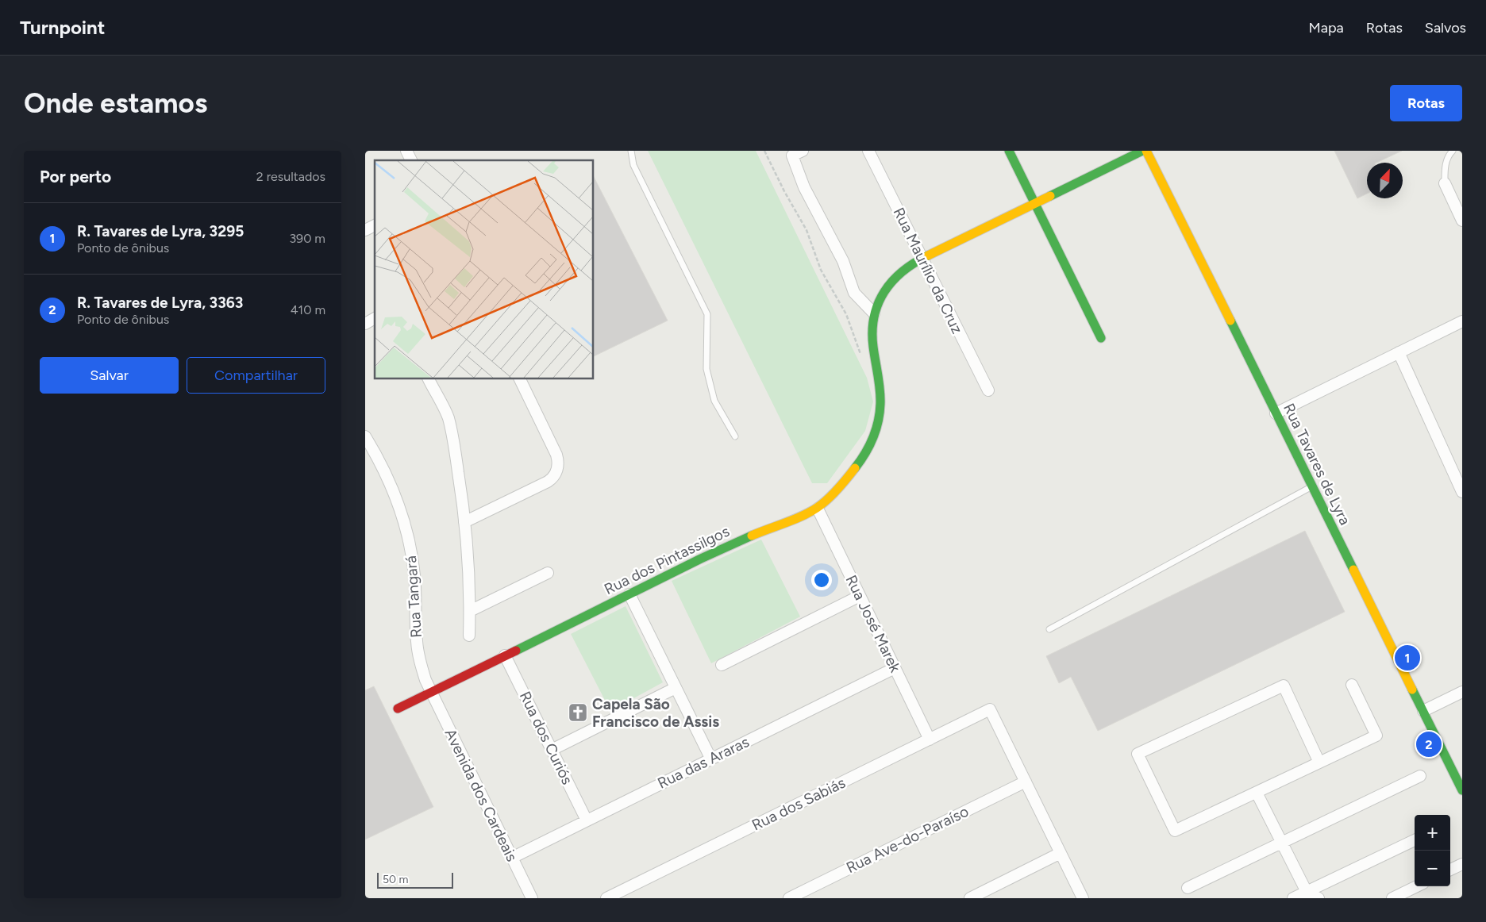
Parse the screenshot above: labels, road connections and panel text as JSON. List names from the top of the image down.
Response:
{
  "streets": {
    "street": [
      "Rua Maurílio da Cruz",
      "Rua Tavares de Lyra",
      "Rua dos Pintassilgos",
      "Rua Tangará",
      "Rua José Marek",
      "Rua dos Curiós",
      "Rua das Araras",
      "Avenida dos Cardeais",
      "Rua dos Sabiás",
      "Rua Ave-do-Paraíso"
    ]
  },
  "crossings": [
    ["Rua Maurílio da Cruz", "Rua dos Pintassilgos"],
    ["Rua dos Pintassilgos", "Rua Tangará"],
    ["Rua dos Pintassilgos", "Rua José Marek"],
    ["Rua dos Pintassilgos", "Rua dos Curiós"],
    ["Rua dos Pintassilgos", "Avenida dos Cardeais"],
    ["Rua Tangará", "Avenida dos Cardeais"],
    ["Rua José Marek", "Rua das Araras"],
    ["Rua José Marek", "Rua dos Sabiás"],
    ["Rua dos Curiós", "Rua das Araras"],
    ["Rua das Araras", "Avenida dos Cardeais"],
    ["Rua dos Sabiás", "Rua Ave-do-Paraíso"]
  ],
  "places": {
    "church": ["Capela São Francisco de Assis"]
  },
  "scale_bar": "50 m",
  "north": "top right",
  "page": {
    "header": "Turnpoint",
    "nav": ["Mapa", "Rotas", "Salvos"],
    "buttons": [
      "Rotas",
      ["Salvar", "Compartilhar"]
    ],
    "title": "Onde estamos",
    "heading": ["Por perto", "2 resultados"],
    "list": [
      {
        "mark": "1",
        "name": "R. Tavares de Lyra, 3295",
        "note": "Ponto de ônibus",
        "value": "390 m"
      },
      {
        "mark": "2",
        "name": "R. Tavares de Lyra, 3363",
        "note": "Ponto de ônibus",
        "value": "410 m"
      }
    ],
    "pins": ["1", "2"],
    "map_buttons": ["+", "−"],
    "scale": "50 m"
  }
}
